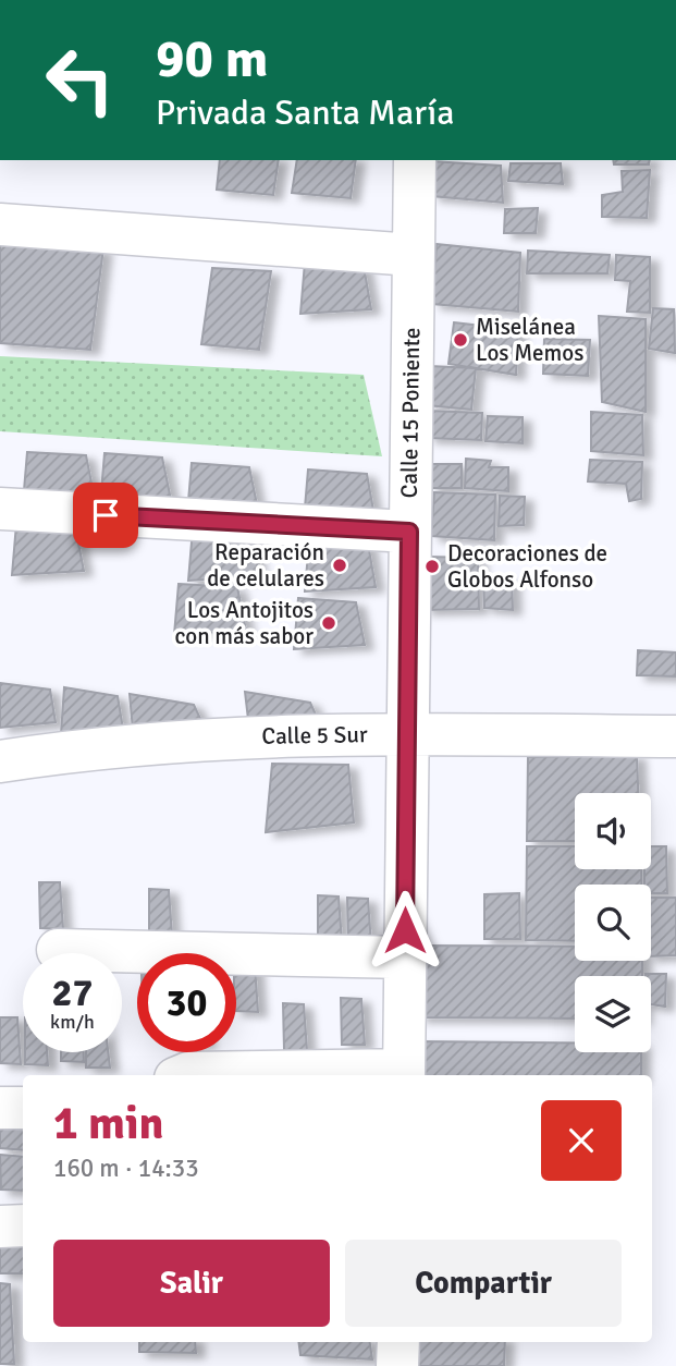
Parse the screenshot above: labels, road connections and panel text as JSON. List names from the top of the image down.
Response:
{
  "streets": {
    "street": ["Calle 15 Poniente", "Calle 5 Sur"]
  },
  "crossings": [
    ["Calle 15 Poniente", "Calle 5 Sur"]
  ],
  "places": [
    "Miselánea Los Memos",
    "Reparación de celulares",
    "Decoraciones de Globos Alfonso",
    "Los Antojitos con más sabor"
  ],
  "page": {
    "turn": ["90 m", "Privada Santa María"],
    "speed": "27 km/h",
    "limit": "30",
    "heading": ["1 min", "160 m · 14:33"],
    "buttons": ["Salir", "Compartir"]
  }
}
